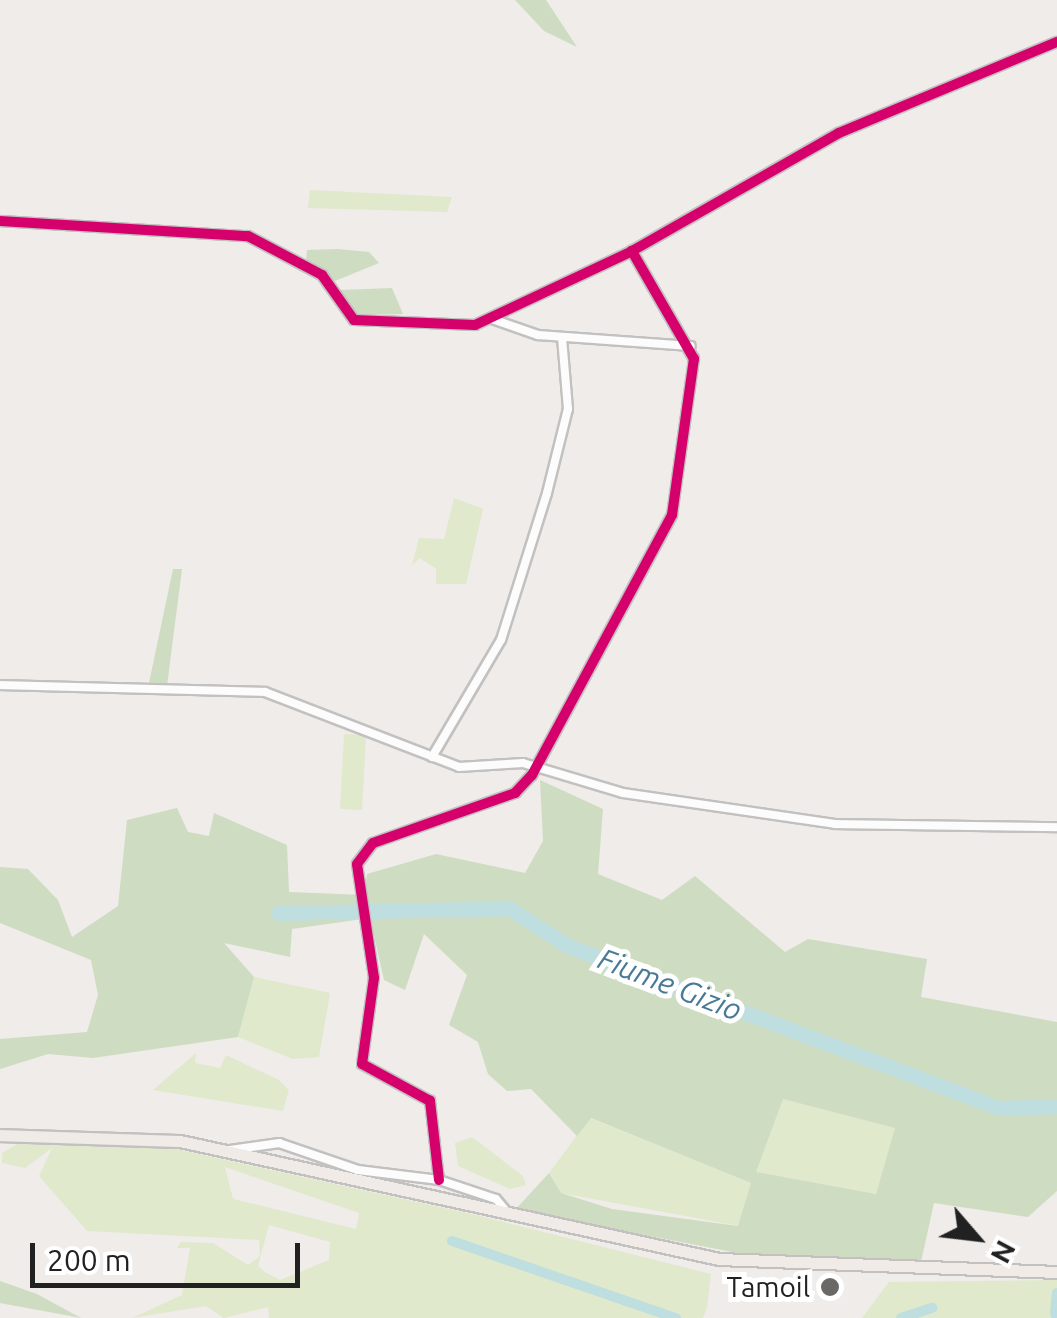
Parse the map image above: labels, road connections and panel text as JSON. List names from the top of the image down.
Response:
{
  "water": ["Fiume Gizio"],
  "places": ["Tamoil"],
  "scale_bar": "200 m",
  "north": "bottom right"
}
